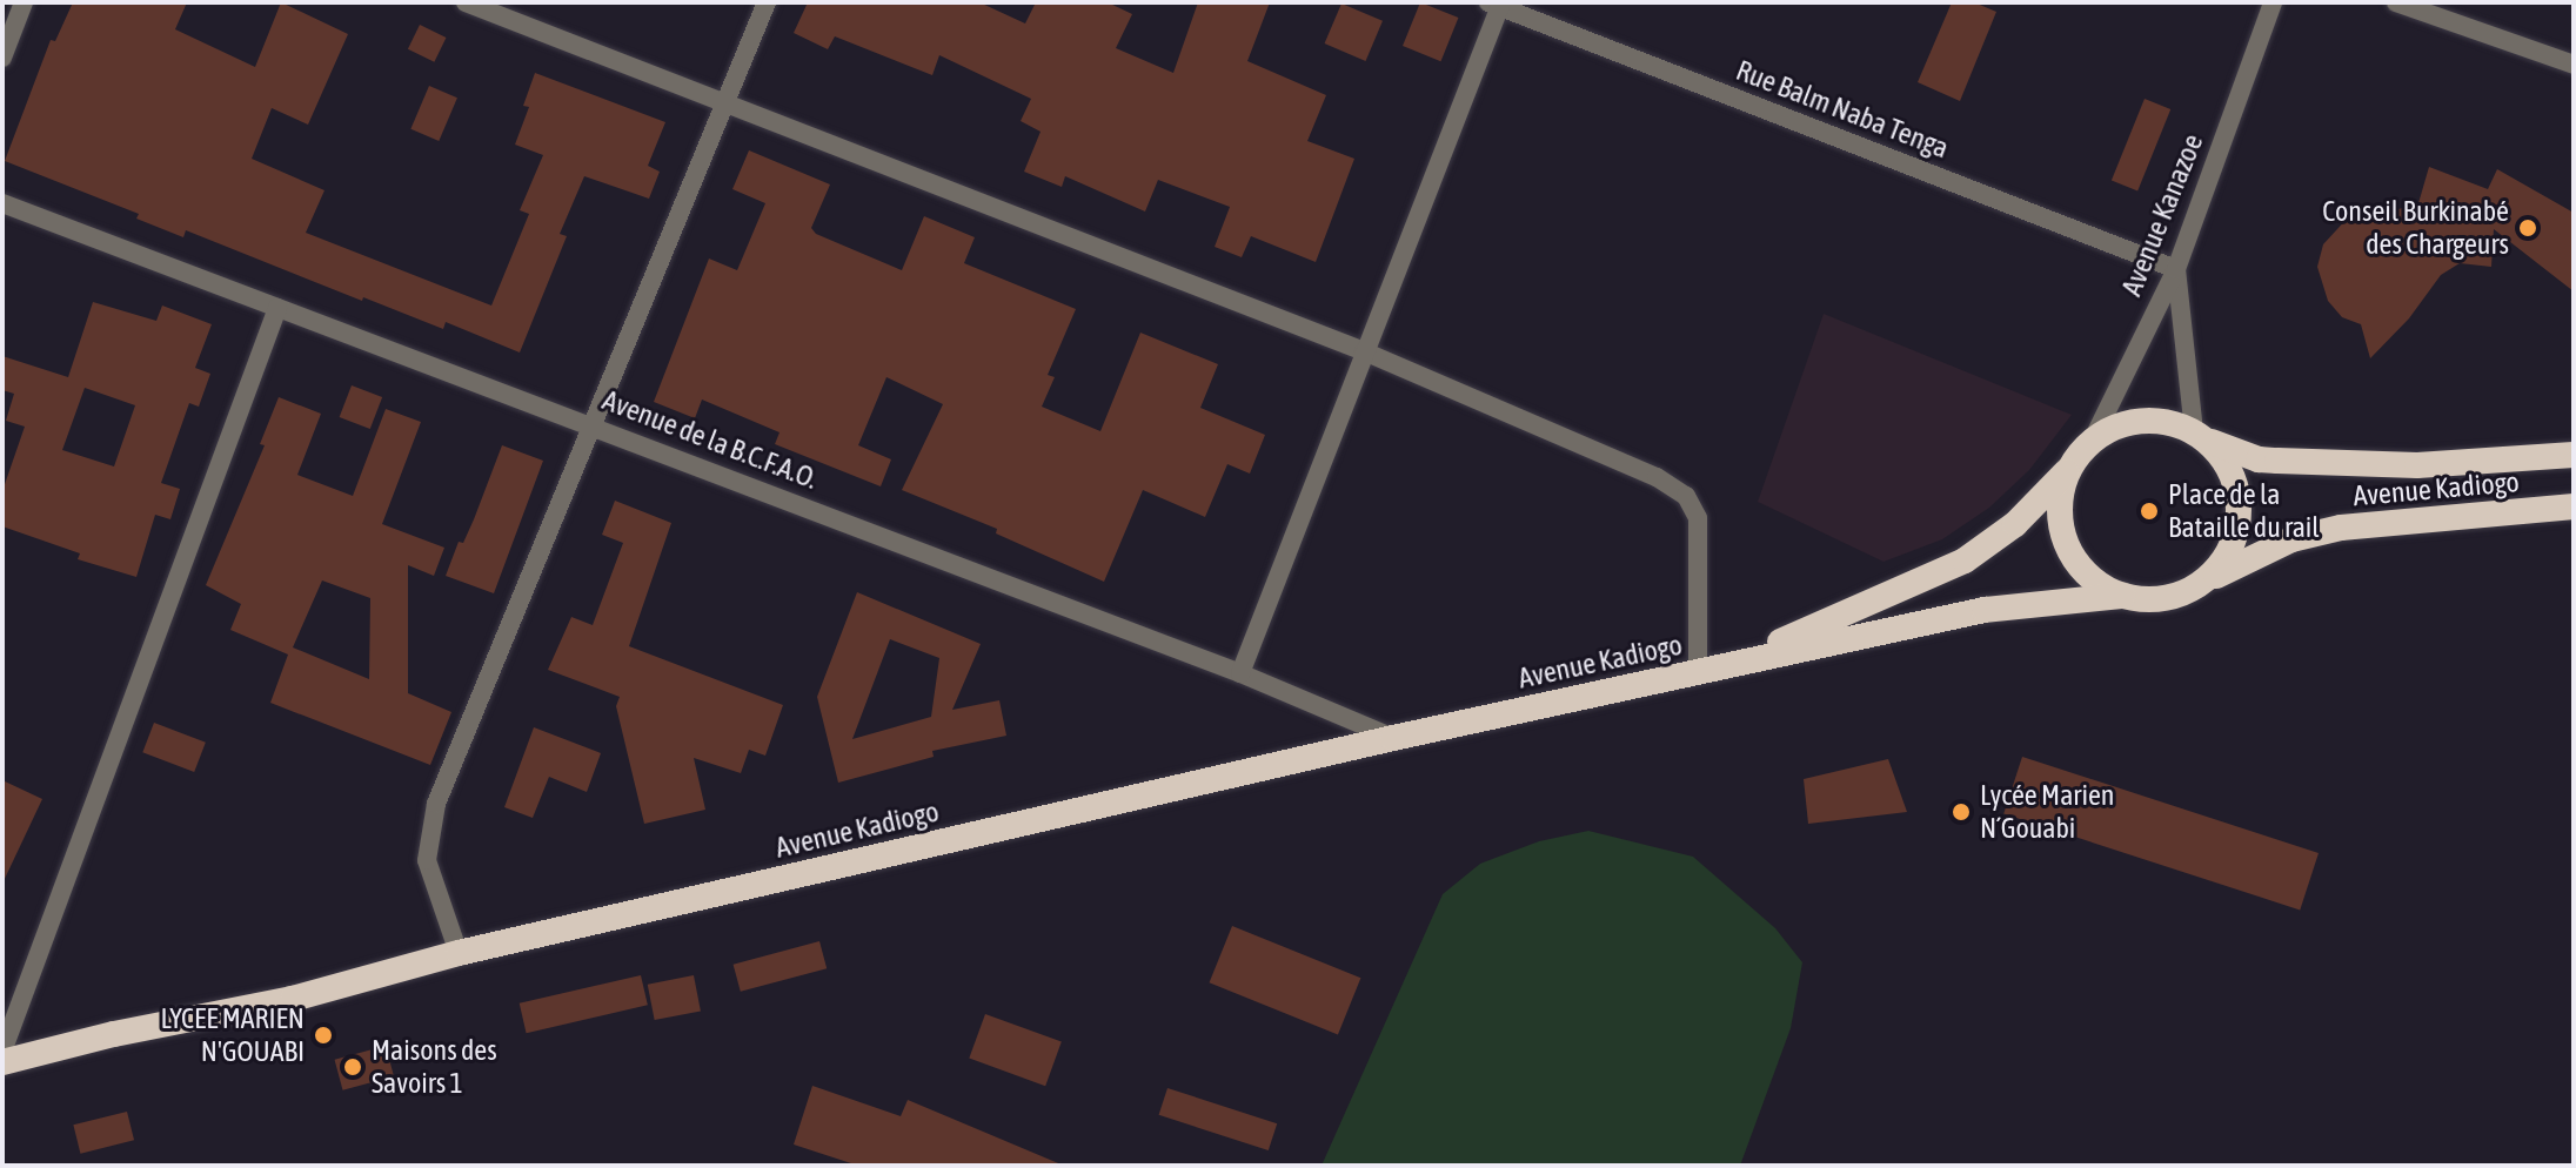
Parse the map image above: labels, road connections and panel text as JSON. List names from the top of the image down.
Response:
{
  "streets": {
    "highway": ["Avenue Kadiogo"],
    "street": ["Rue Balm Naba Tenga", "Avenue Kanazoe", "Avenue de la B.C.F.A.O."]
  },
  "crossings": [
    ["Rue Balm Naba Tenga", "Avenue Kanazoe"],
    ["Avenue Kanazoe", "Avenue Kadiogo"],
    ["Avenue de la B.C.F.A.O.", "Avenue Kadiogo"]
  ],
  "places": [
    "Conseil Burkinabé des Chargeurs",
    "Place de la Bataille du rail",
    "Lycée Marien N´Gouabi",
    "LYCEE MARIEN N'GOUABI",
    "Maisons des Savoirs 1"
  ]
}
